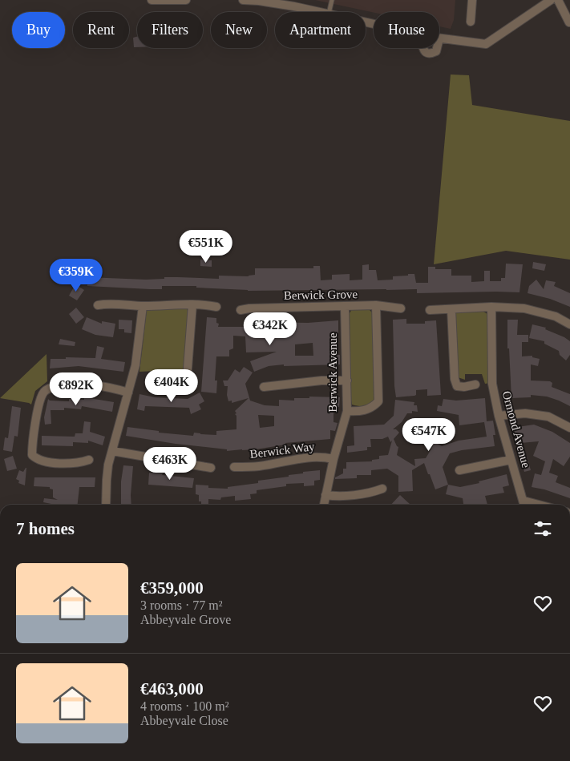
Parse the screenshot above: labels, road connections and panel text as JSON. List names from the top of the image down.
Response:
{
  "streets": {
    "street": [
      "Berwick Grove",
      "Berwick Avenue",
      "Ormond Avenue",
      "Berwick Way"
    ]
  },
  "crossings": [
    ["Berwick Grove", "Berwick Avenue"],
    ["Berwick Avenue", "Berwick Way"]
  ],
  "page": {
    "chip": [
      "Buy",
      "Rent",
      "Filters",
      "New",
      "Apartment",
      "House"
    ],
    "price": [
      "€551K",
      "€359K",
      "€342K",
      "€404K",
      "€892K",
      "€547K",
      "€463K"
    ],
    "heading": "7 homes",
    "list": [
      {
        "name": "€359,000",
        "note": "3 rooms · 77 m² · Abbeyvale Grove"
      },
      {
        "name": "€463,000",
        "note": "4 rooms · 100 m² · Abbeyvale Close"
      }
    ]
  }
}
